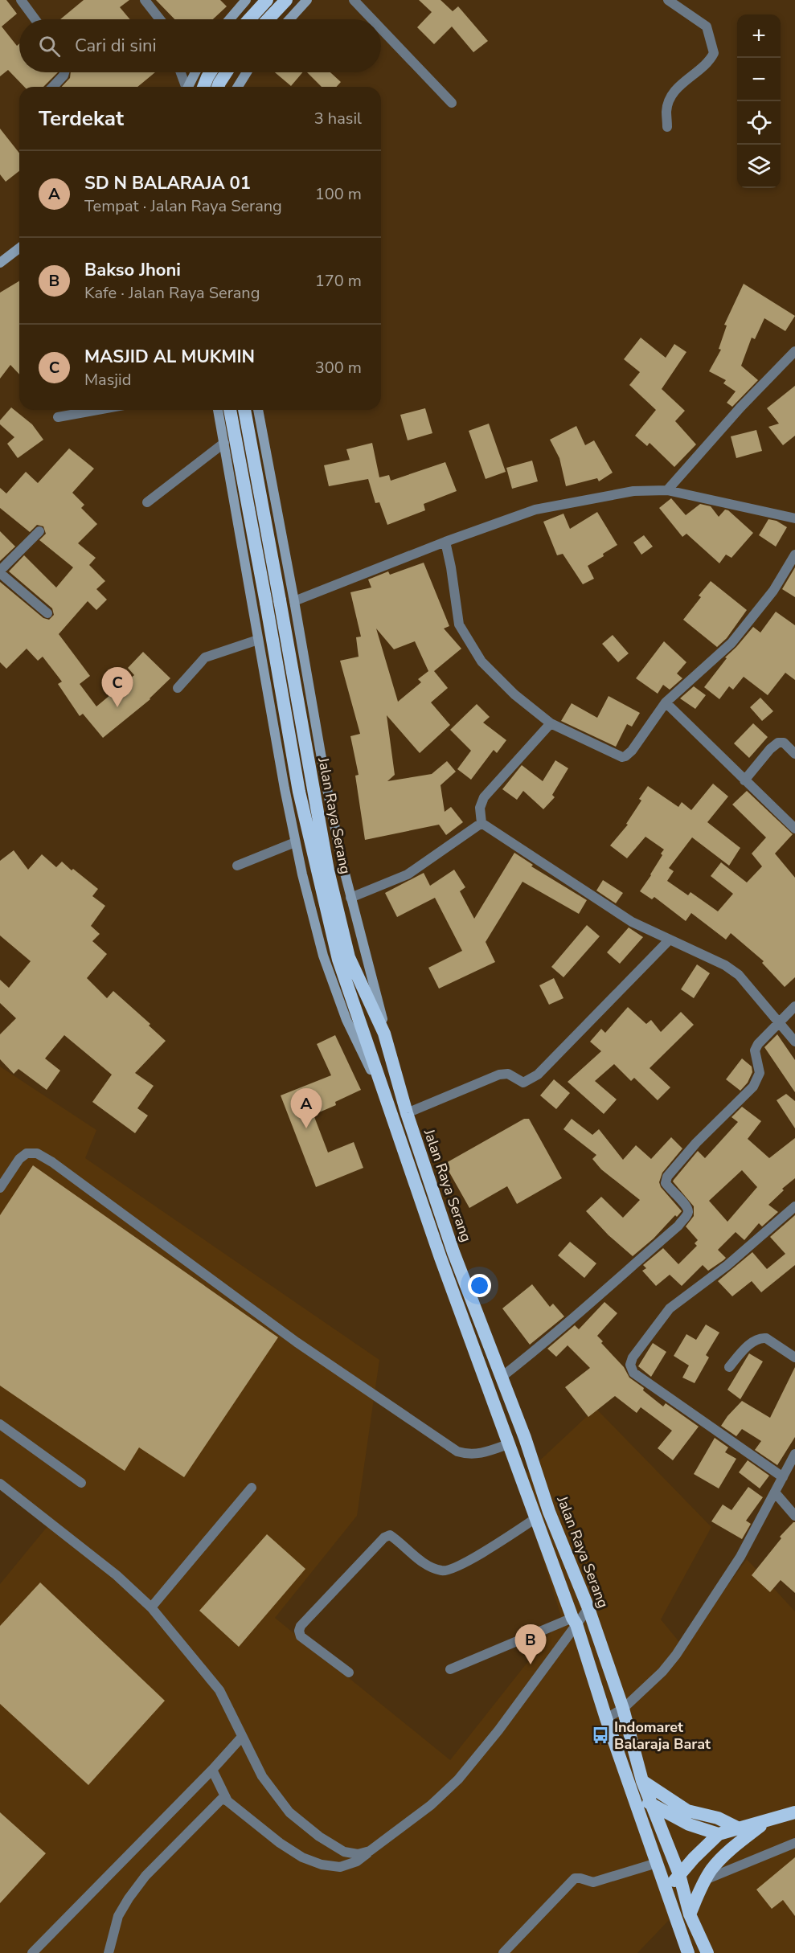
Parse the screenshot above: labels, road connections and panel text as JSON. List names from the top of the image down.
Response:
{
  "streets": {
    "highway": ["Jalan Raya Serang"]
  },
  "places": {
    "bus stop": ["Indomaret Balaraja Barat"]
  },
  "page": {
    "map_buttons": ["+", "−"],
    "search": "Cari di sini",
    "heading": ["Terdekat", "3 hasil"],
    "list": [
      {
        "mark": "A",
        "name": "SD N BALARAJA 01",
        "note": "Tempat · Jalan Raya Serang",
        "value": "100 m"
      },
      {
        "mark": "B",
        "name": "Bakso Jhoni",
        "note": "Kafe · Jalan Raya Serang",
        "value": "170 m"
      },
      {
        "mark": "C",
        "name": "MASJID AL MUKMIN",
        "note": "Masjid",
        "value": "300 m"
      }
    ],
    "pins": ["C", "A", "B"]
  }
}
